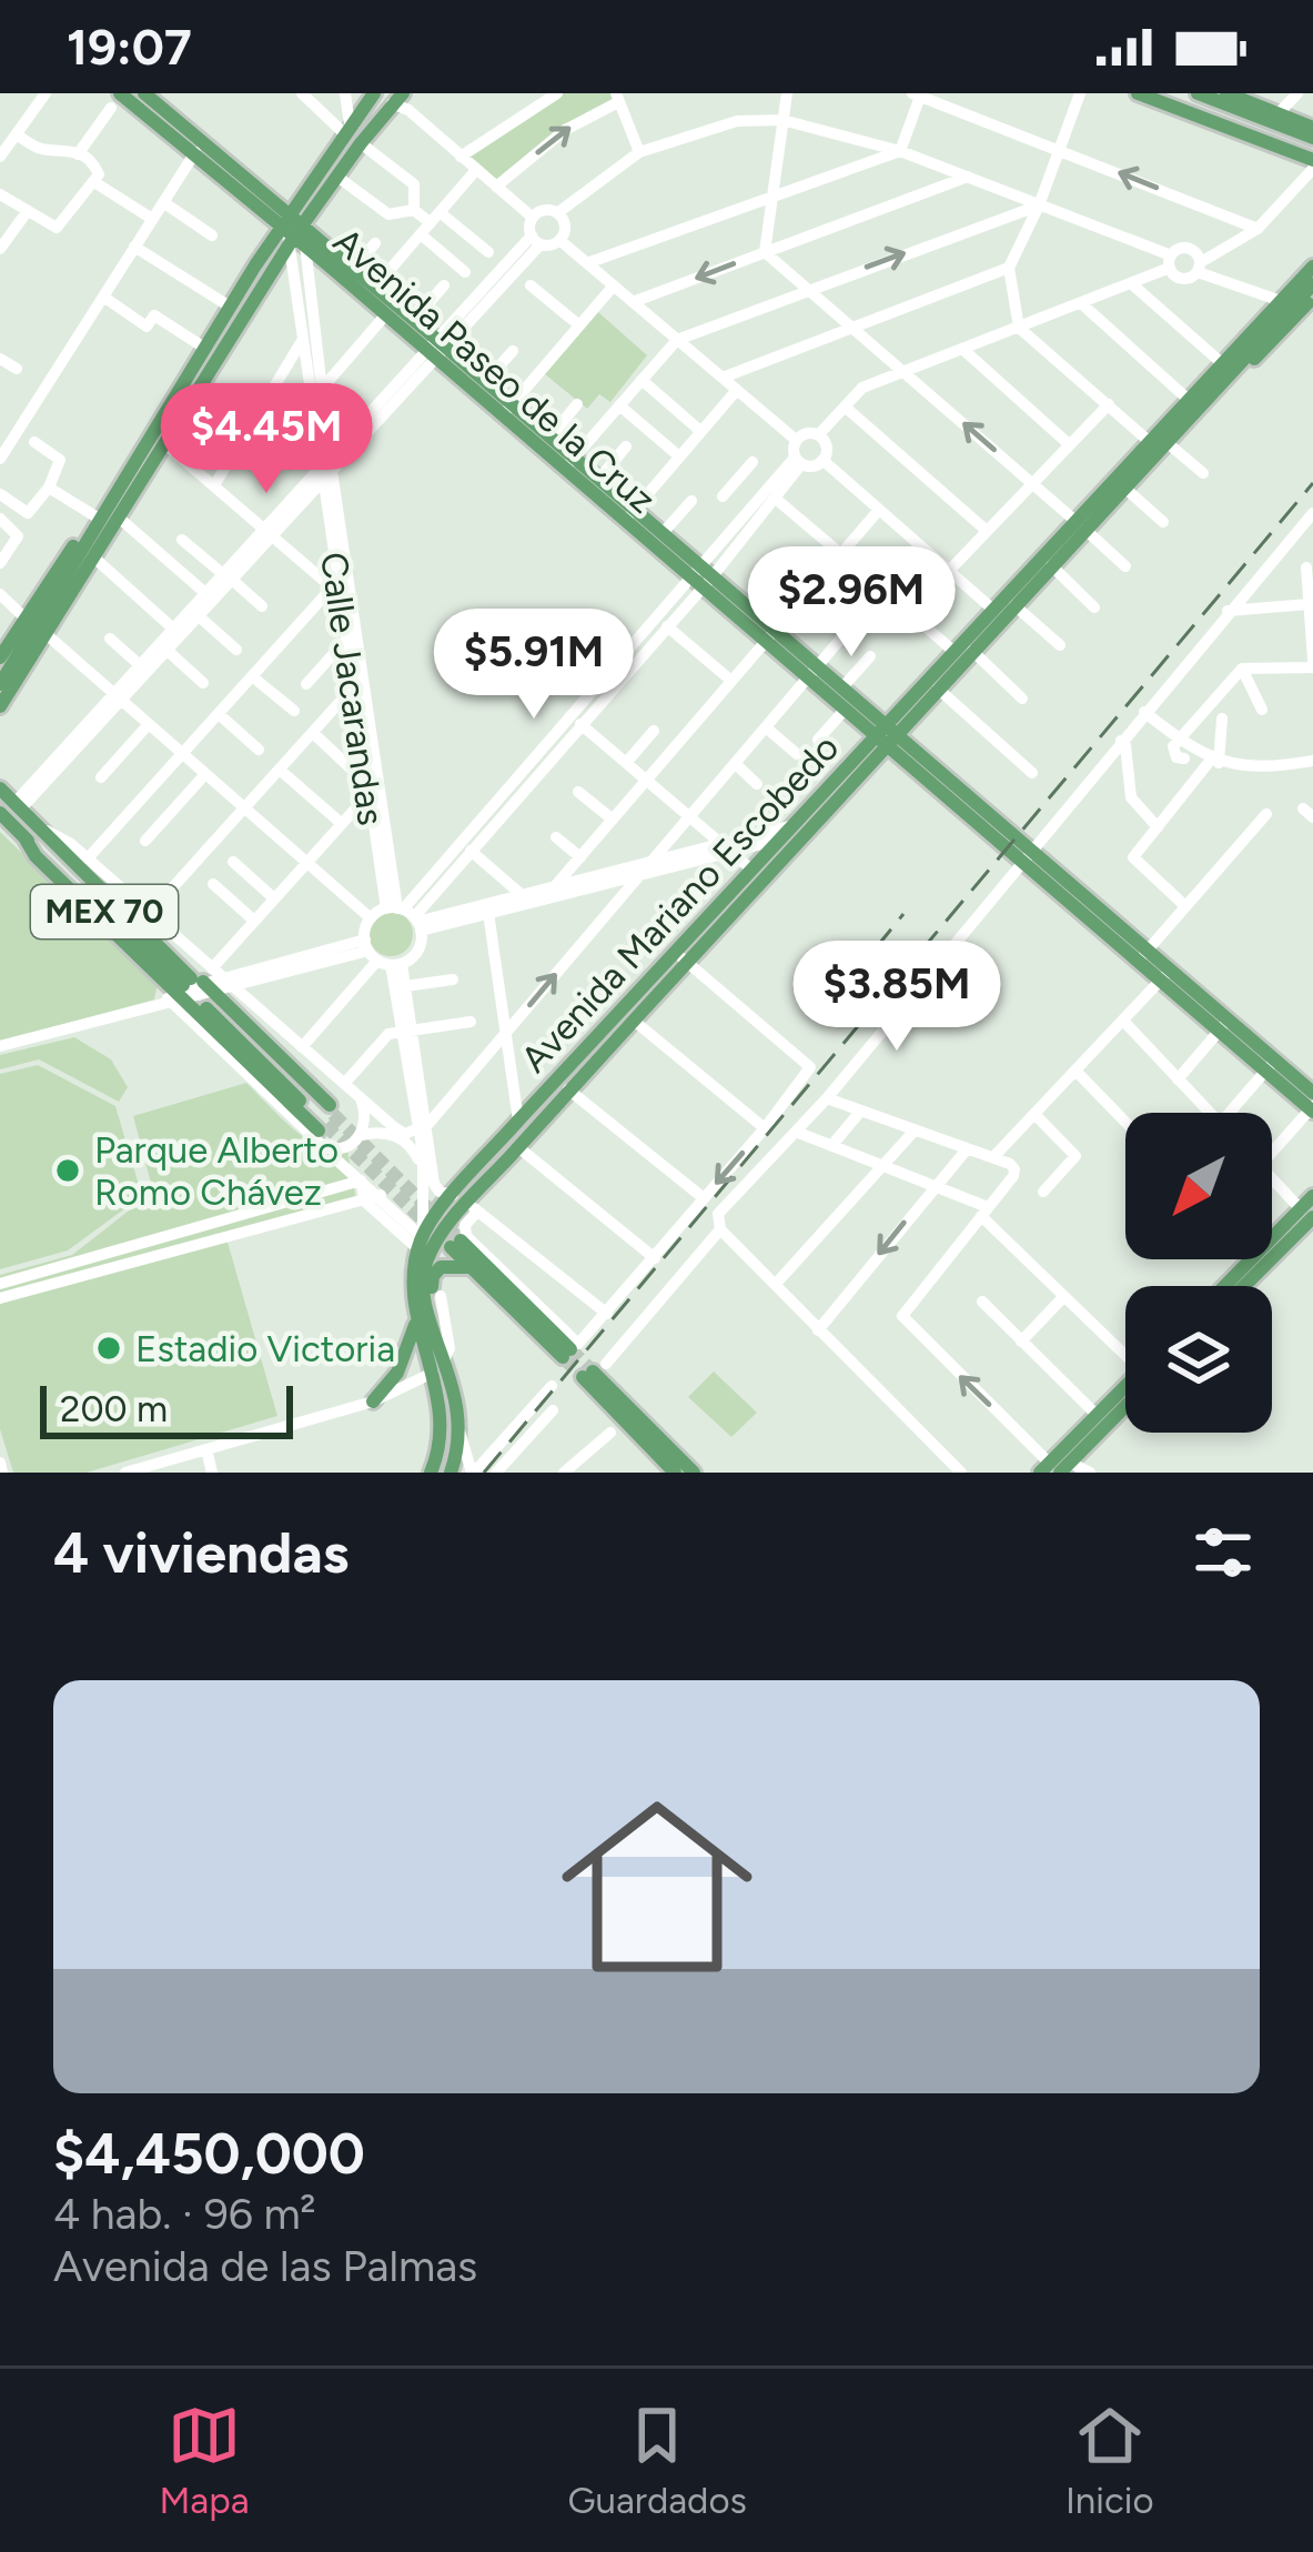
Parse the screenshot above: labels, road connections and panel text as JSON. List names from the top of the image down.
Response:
{
  "streets": {
    "main road": ["Avenida Paseo de la Cruz", "Avenida Mariano Escobedo", "MEX 70"],
    "street": ["Calle Jacarandas"]
  },
  "crossings": [
    ["Avenida Paseo de la Cruz", "Calle Jacarandas"],
    ["Avenida Paseo de la Cruz", "Avenida Mariano Escobedo"]
  ],
  "places": ["Parque Alberto Romo Chávez", "Estadio Victoria"],
  "scale_bar": "200 m",
  "north": "bottom left",
  "page": {
    "status": "19:07",
    "price": [
      "$4.45M",
      "$2.96M",
      "$5.91M",
      "$3.85M"
    ],
    "scale": "200 m",
    "heading": "4 viviendas",
    "list": [
      {
        "name": "$4,450,000",
        "note": "4 hab. · 96 m² · Avenida de las Palmas"
      }
    ],
    "tabs": ["Mapa", "Guardados", "Inicio"]
  }
}
